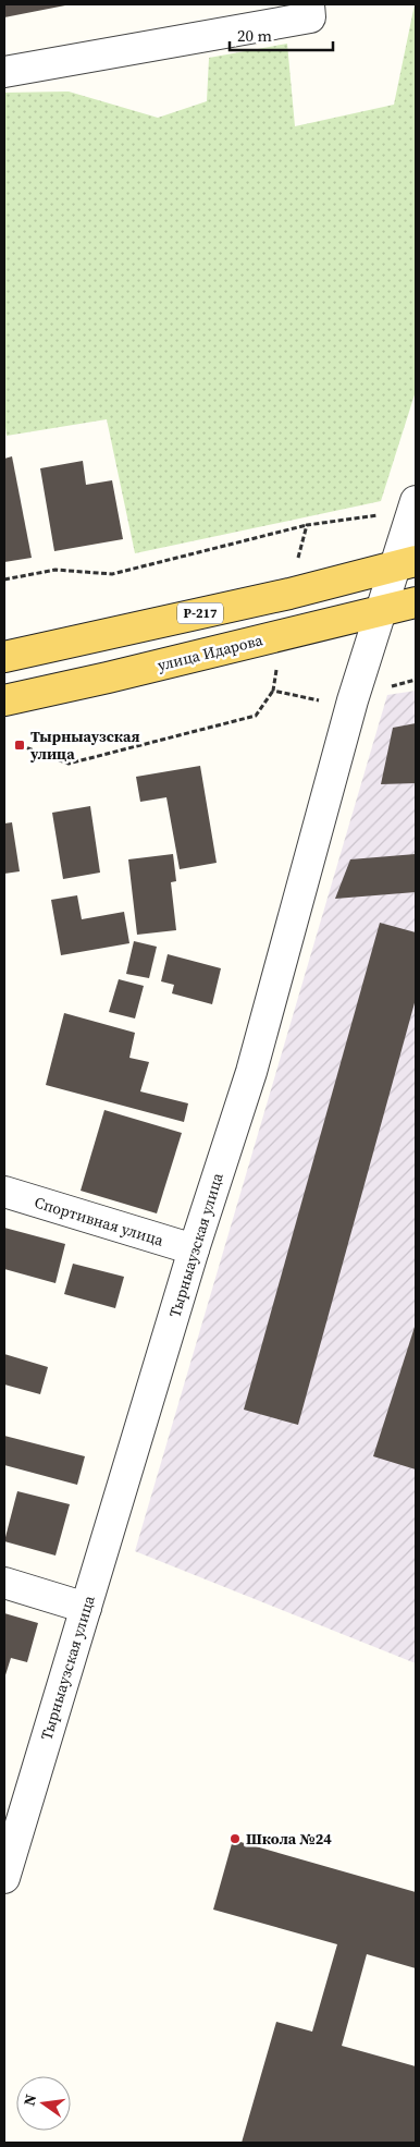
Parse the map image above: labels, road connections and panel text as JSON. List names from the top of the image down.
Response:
{
  "streets": {
    "main road": ["Р-217", "улица Идарова"],
    "street": ["Спортивная улица", "Тырныаузская улица"]
  },
  "crossings": [
    ["Р-217", "Тырныаузская улица"],
    ["улица Идарова", "Тырныаузская улица"],
    ["Спортивная улица", "Тырныаузская улица"]
  ],
  "places": {
    "transit": ["Тырныаузская улица"],
    "other": ["Школа №24"]
  },
  "scale_bar": "20 m",
  "north": "left"
}
